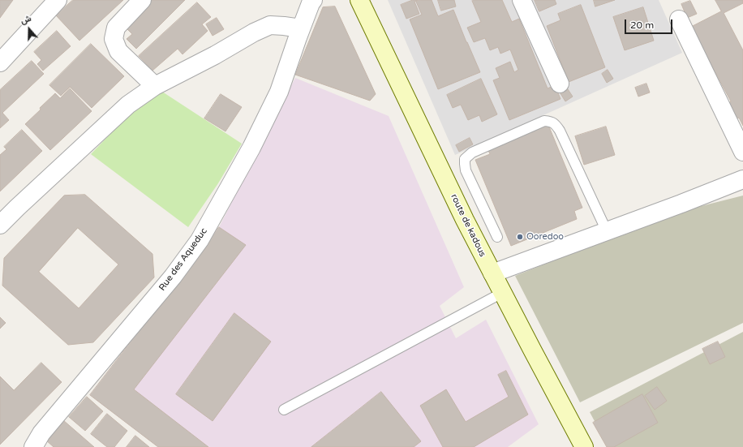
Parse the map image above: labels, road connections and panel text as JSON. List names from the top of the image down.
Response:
{
  "streets": {
    "main road": ["route de kadous"],
    "street": ["Rue des Aqueduc"]
  },
  "places": ["Ooredoo"],
  "scale_bar": "20 m",
  "north": "top"
}
